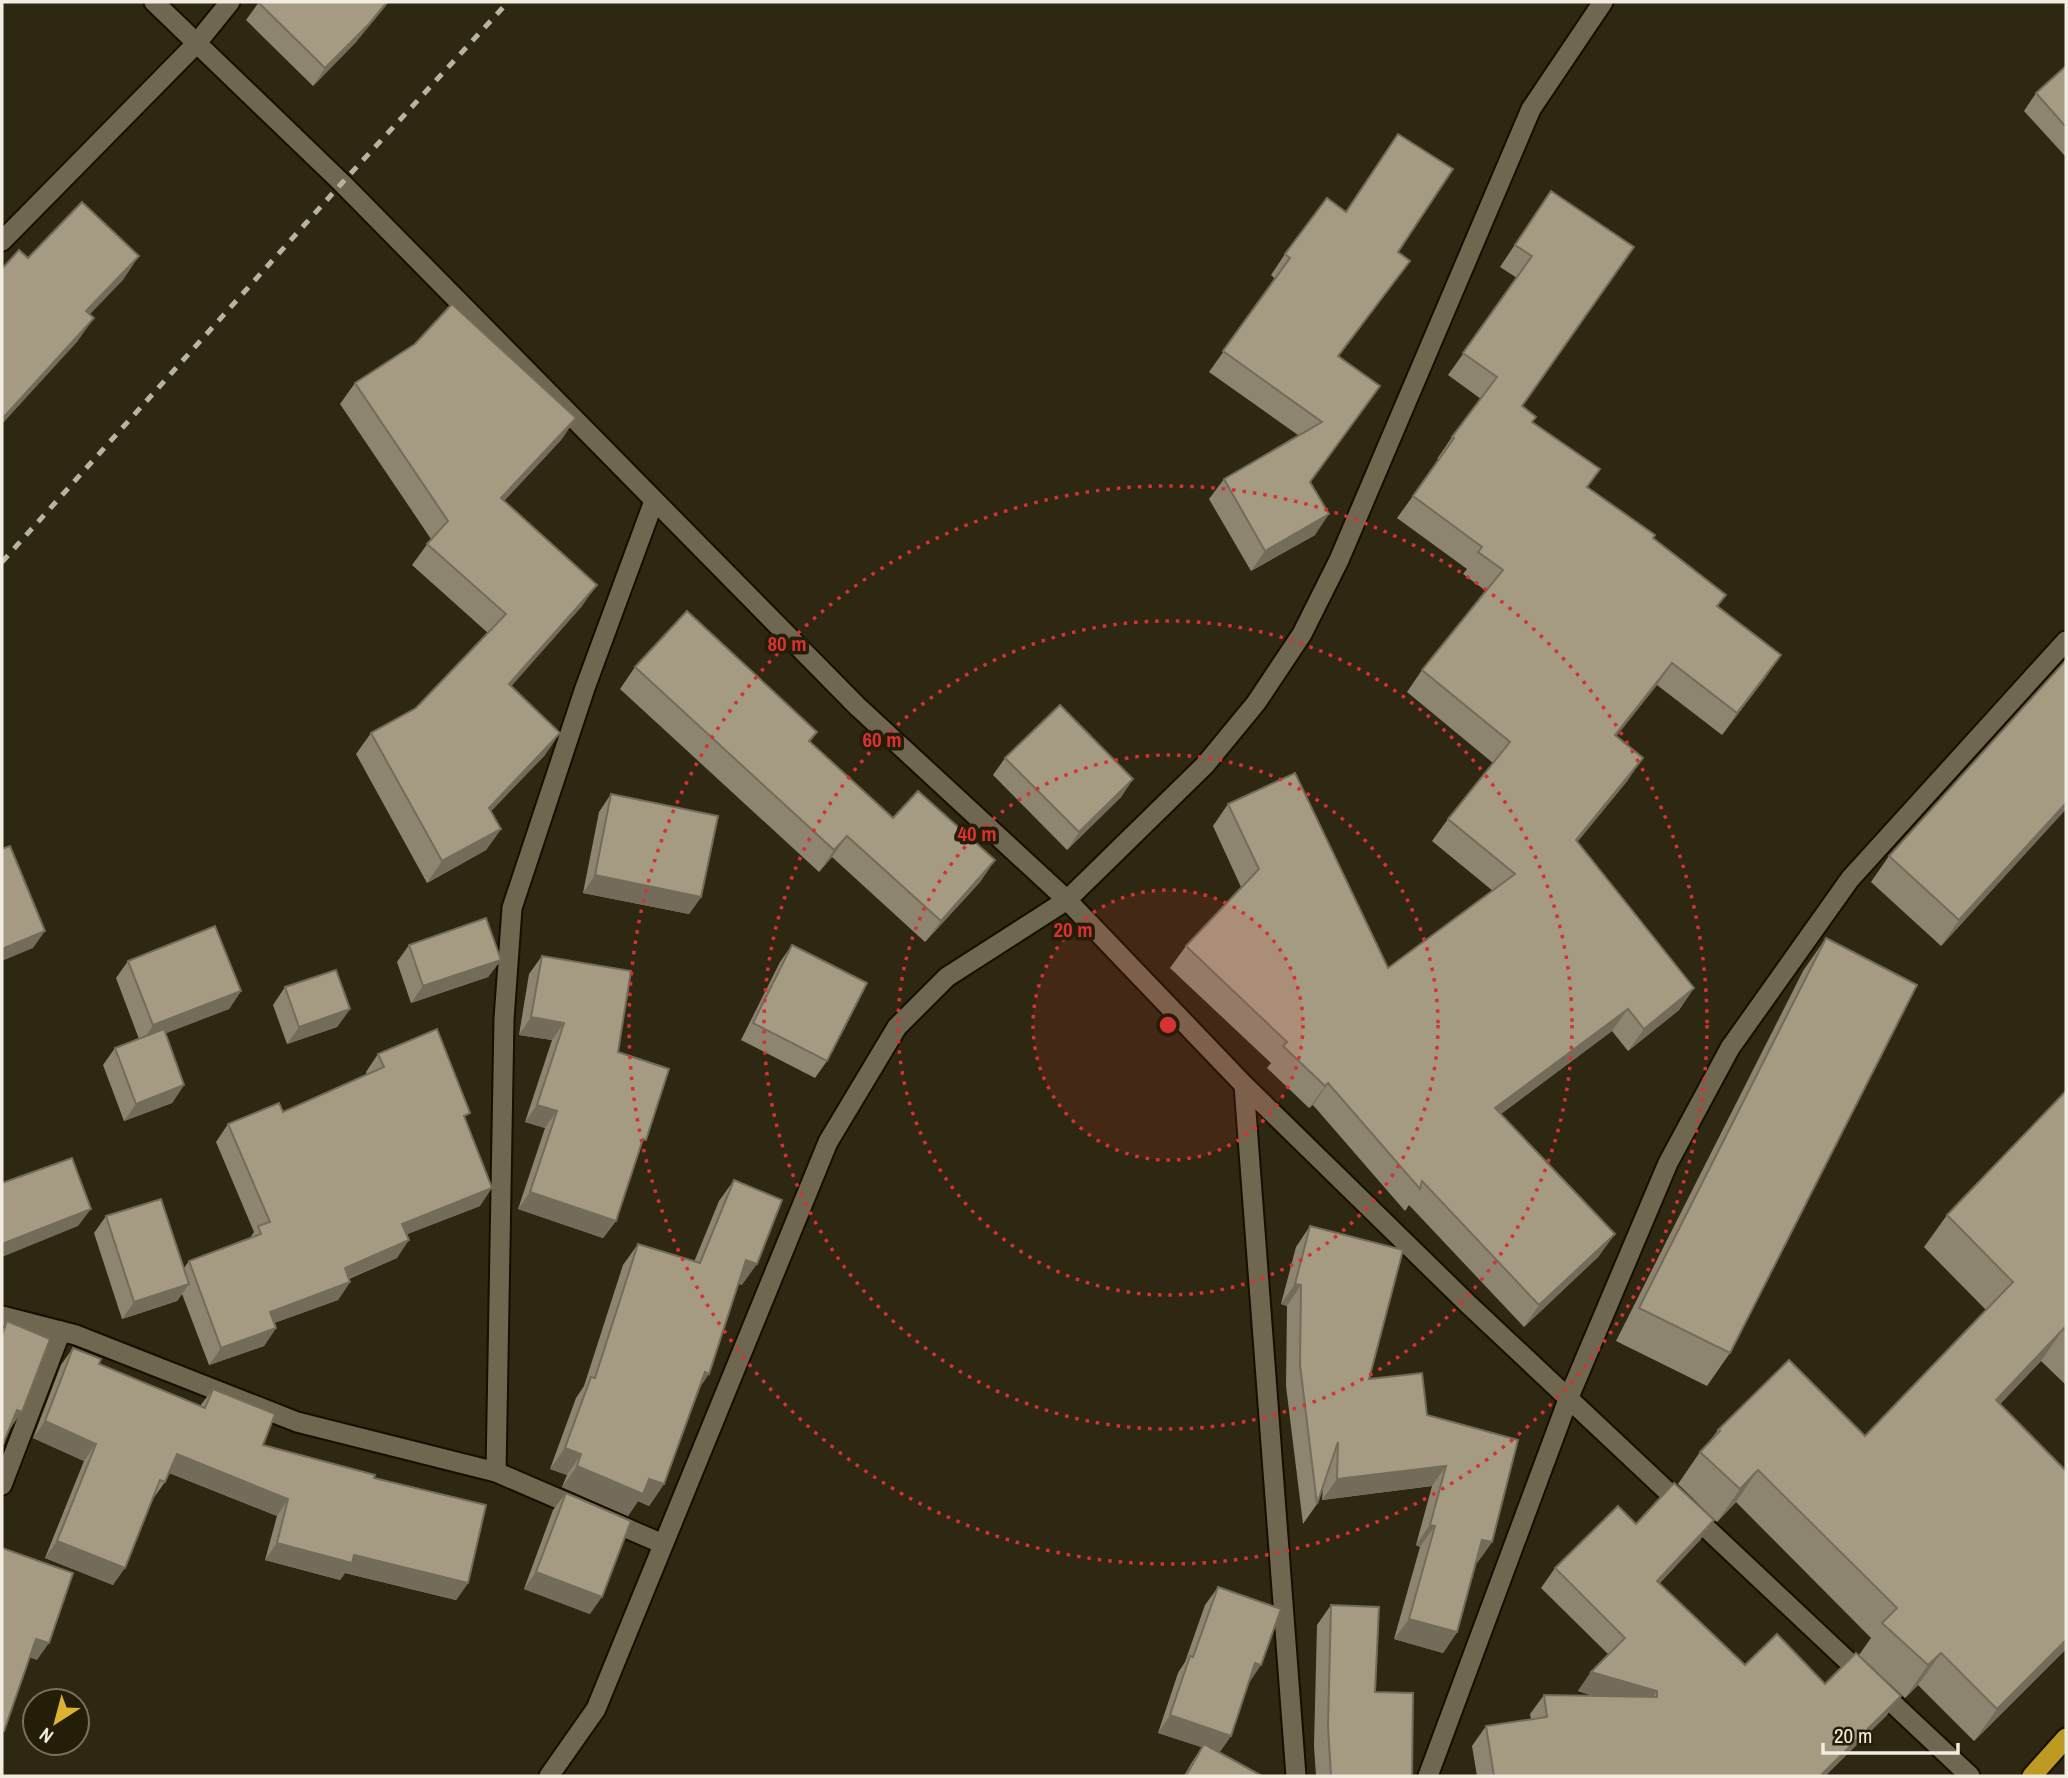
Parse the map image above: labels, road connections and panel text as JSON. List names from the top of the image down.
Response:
{
  "scale_bar": "20 m",
  "north": "bottom left",
  "rings": [
    "80 m",
    "60 m",
    "40 m",
    "20 m"
  ]
}
